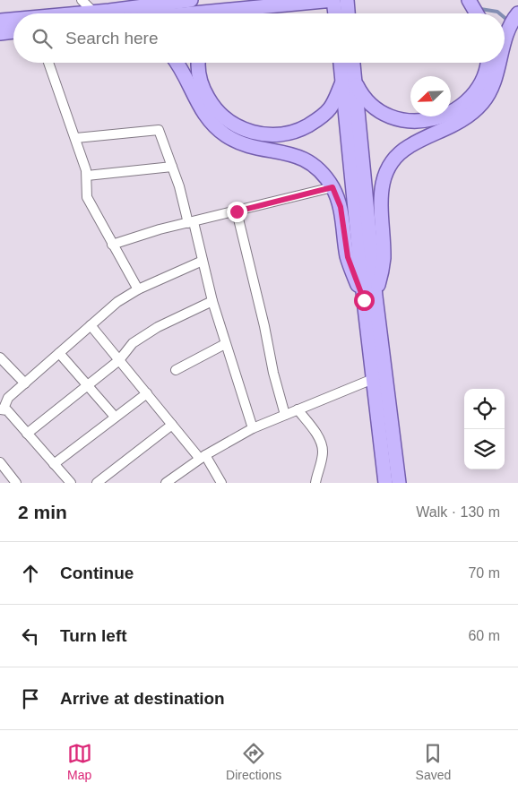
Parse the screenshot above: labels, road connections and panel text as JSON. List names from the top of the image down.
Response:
{
  "north": "bottom left",
  "page": {
    "search": "Search here",
    "heading": ["2 min", "Walk · 130 m"],
    "list": [
      ["Continue", "70 m"],
      ["Turn left", "60 m"],
      "Arrive at destination"
    ],
    "nav": ["Map", "Directions", "Saved"]
  }
}
